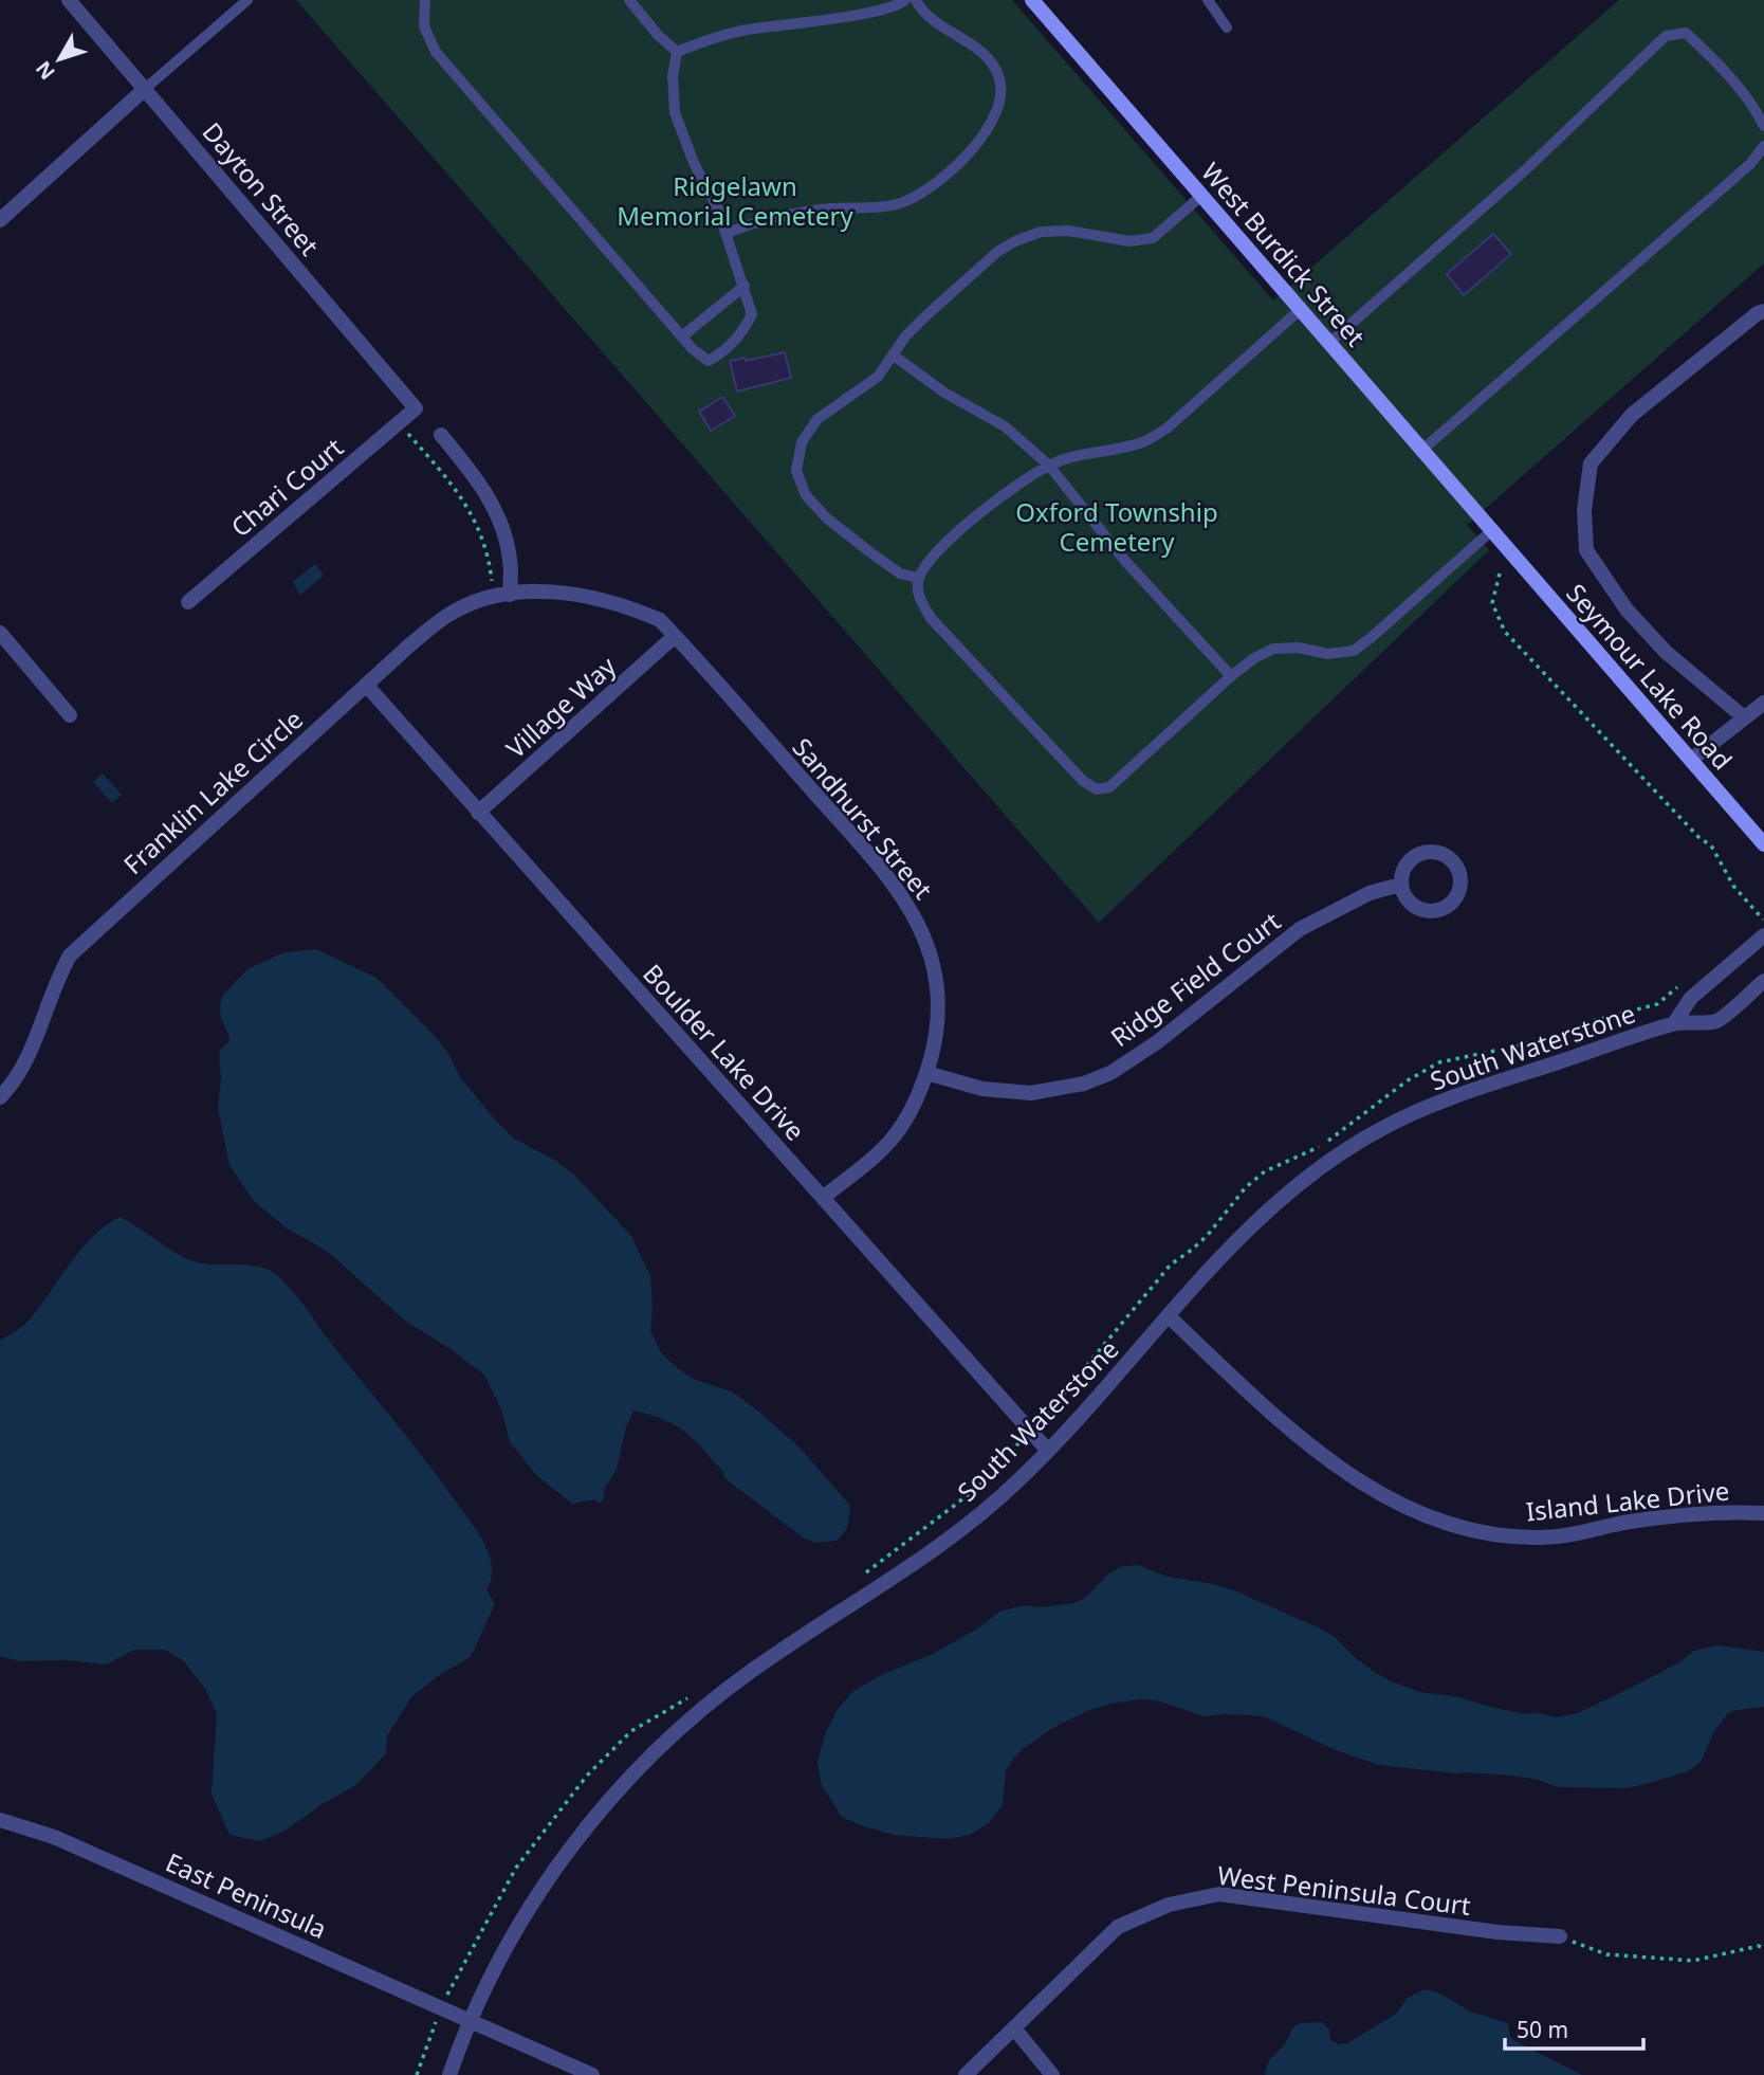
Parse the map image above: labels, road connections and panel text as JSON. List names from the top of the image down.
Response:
{
  "streets": {
    "street": [
      "Dayton Street",
      "West Burdick Street",
      "Chari Court",
      "Seymour Lake Road",
      "Village Way",
      "Franklin Lake Circle",
      "Sandhurst Street",
      "Ridge Field Court",
      "South Waterstone",
      "Boulder Lake Drive",
      "Island Lake Drive",
      "West Peninsula Court",
      "East Peninsula"
    ]
  },
  "crossings": [
    ["Dayton Street", "Chari Court"],
    ["West Burdick Street", "Seymour Lake Road"],
    ["Village Way", "Sandhurst Street"],
    ["Village Way", "Boulder Lake Drive"],
    ["Franklin Lake Circle", "Sandhurst Street"],
    ["Franklin Lake Circle", "Boulder Lake Drive"],
    ["Sandhurst Street", "Ridge Field Court"],
    ["Sandhurst Street", "Boulder Lake Drive"],
    ["South Waterstone", "Boulder Lake Drive"],
    ["South Waterstone", "Island Lake Drive"],
    ["South Waterstone", "East Peninsula"]
  ],
  "parks": ["Ridgelawn Memorial Cemetery", "Oxford Township Cemetery"],
  "scale_bar": "50 m",
  "north": "bottom left"
}
